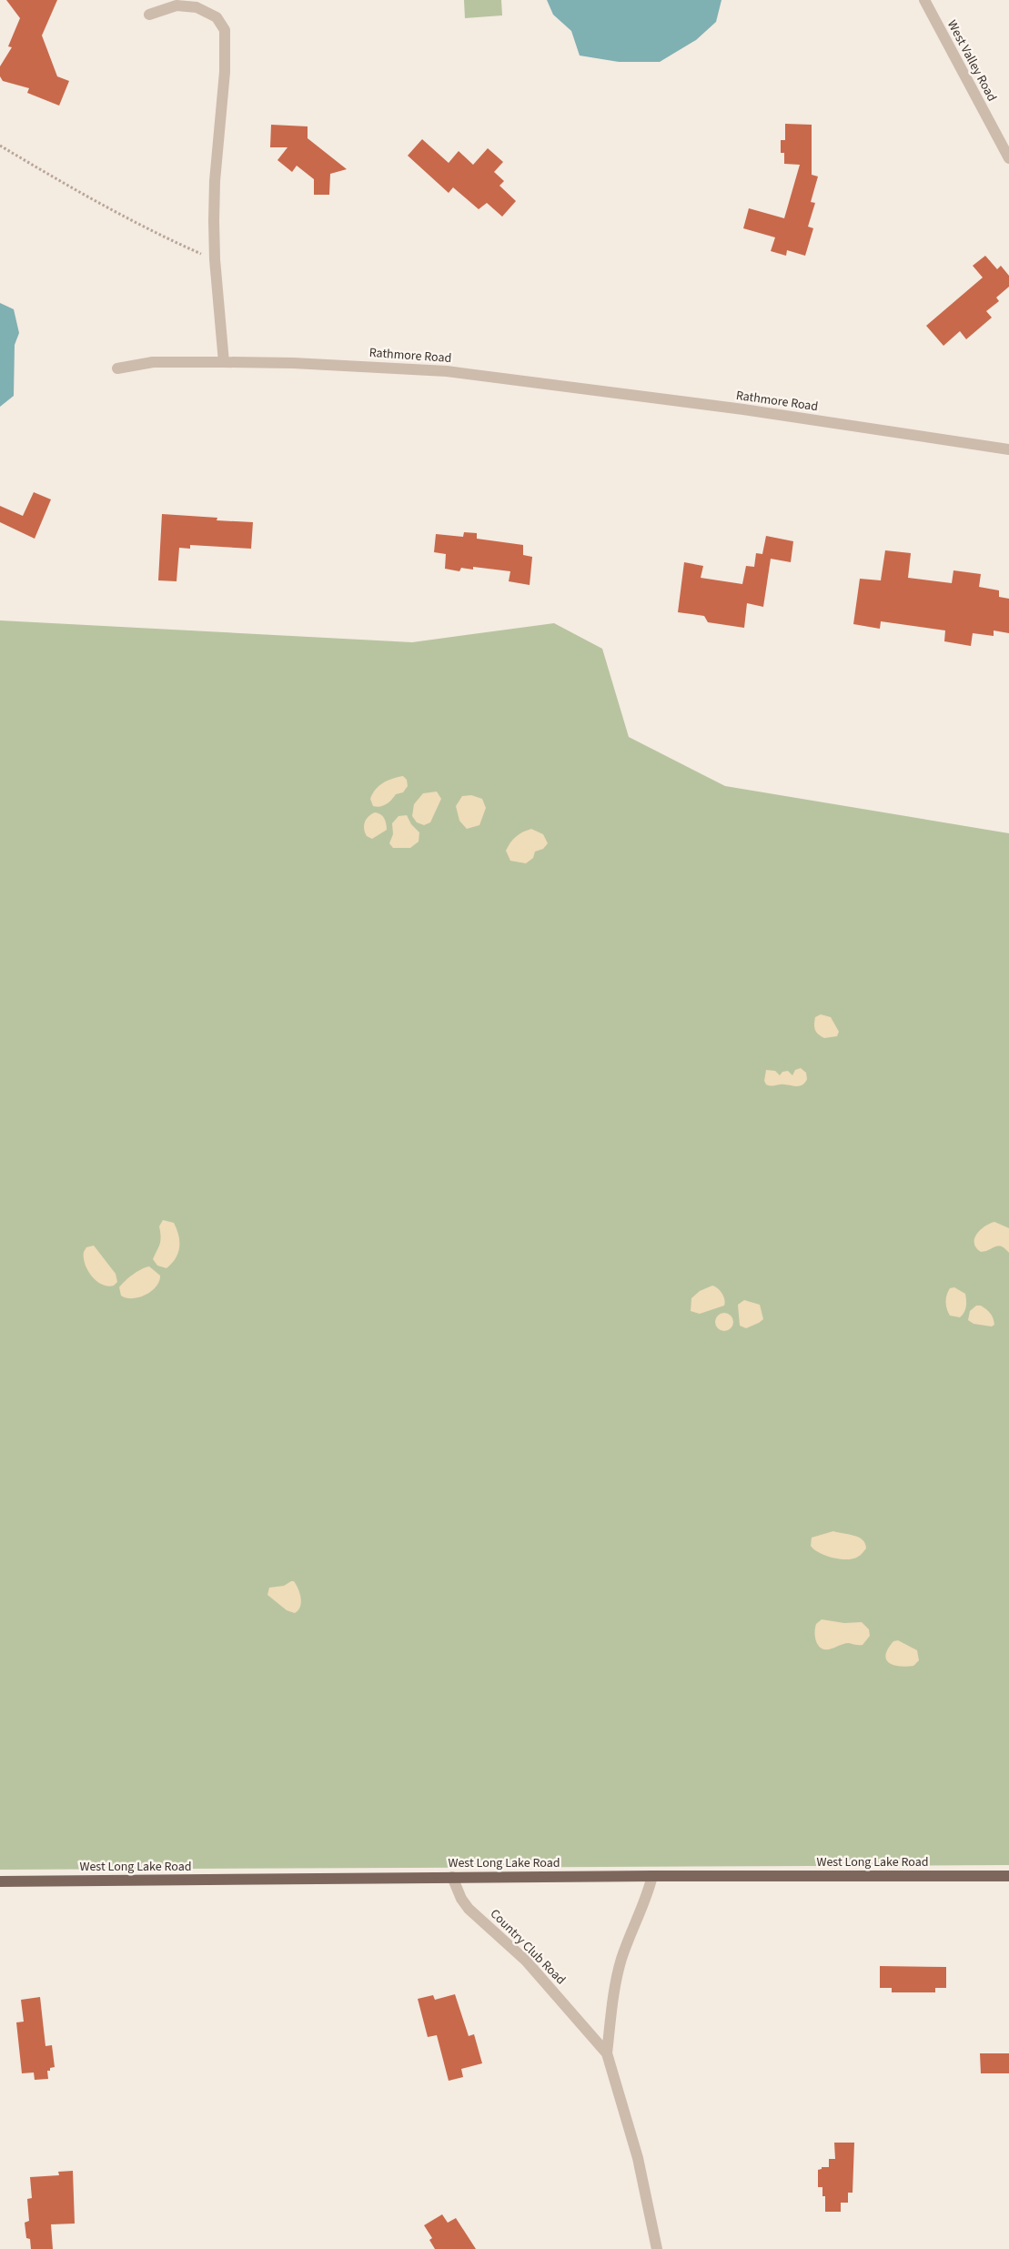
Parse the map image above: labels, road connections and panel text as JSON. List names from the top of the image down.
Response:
{
  "streets": {
    "main road": ["West Long Lake Road"],
    "street": ["West Valley Road", "Rathmore Road", "Country Club Road"]
  },
  "crossings": [
    ["West Long Lake Road", "Country Club Road"]
  ]
}
